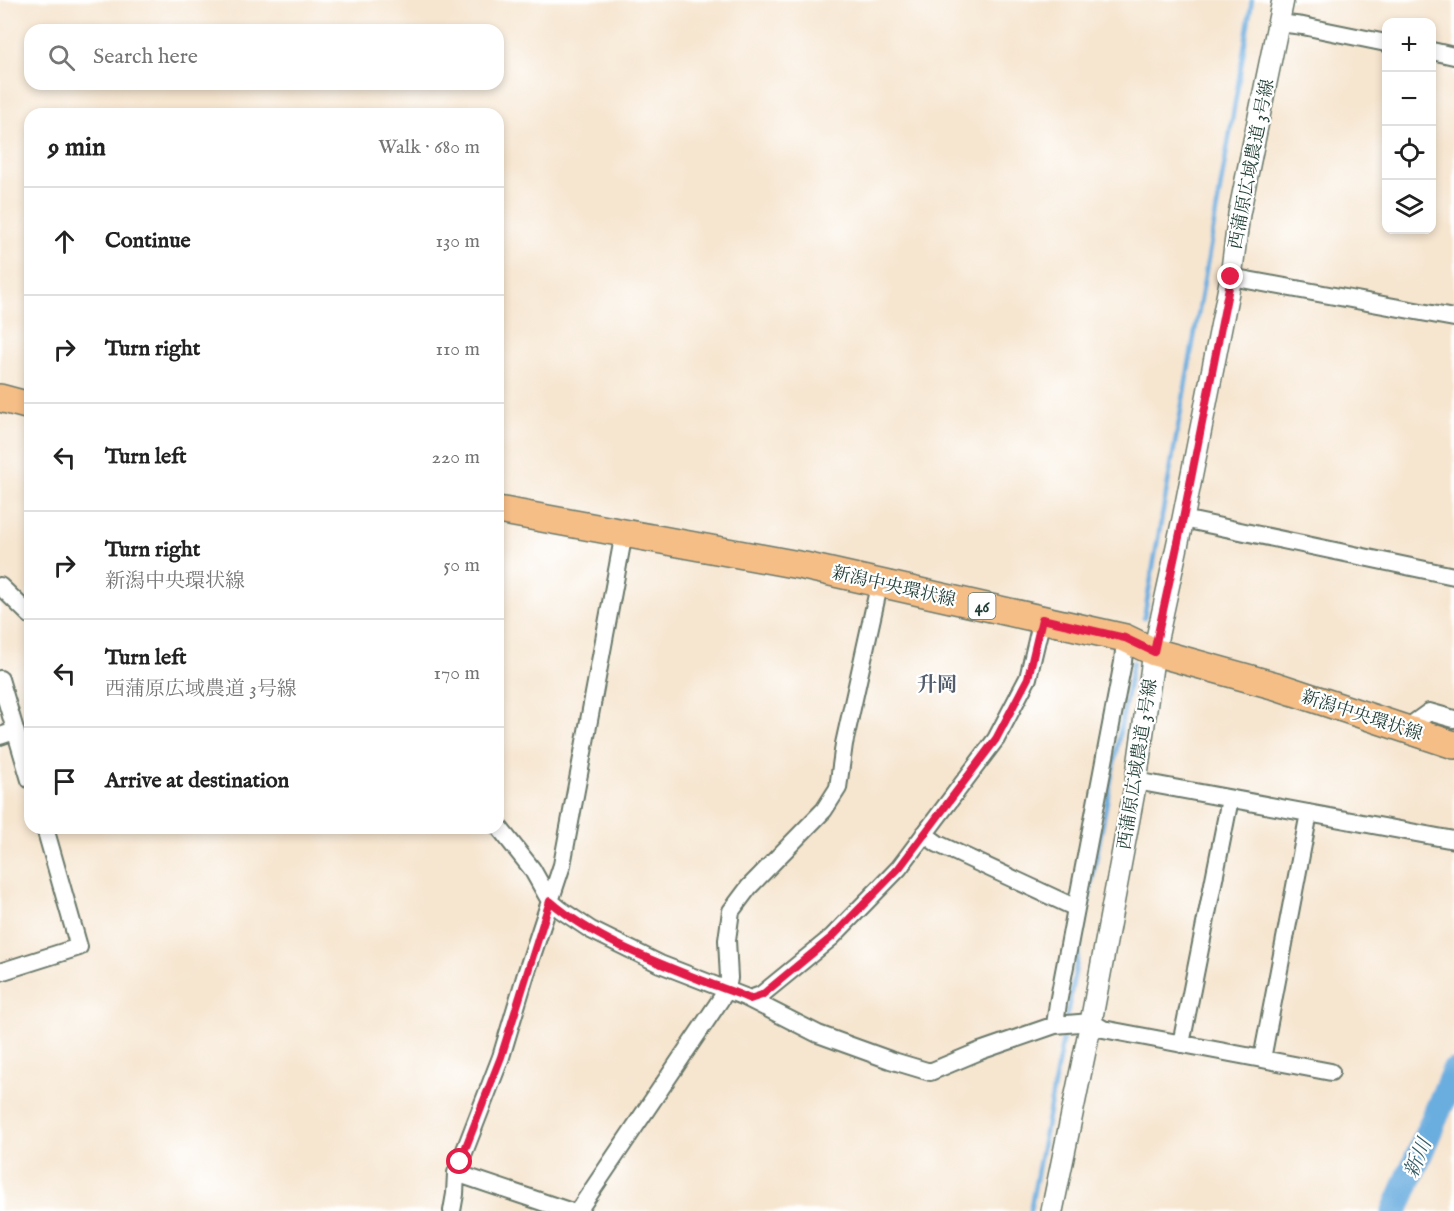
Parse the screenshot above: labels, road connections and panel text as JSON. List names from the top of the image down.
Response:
{
  "streets": {
    "main road": ["新潟中央環状線", "46"],
    "street": ["西蒲原広域農道 3号線"]
  },
  "crossings": [
    ["西蒲原広域農道 3号線", "新潟中央環状線"]
  ],
  "districts": ["升岡"],
  "water": ["新川"],
  "page": {
    "map_buttons": ["+", "−"],
    "search": "Search here",
    "heading": ["9 min", "Walk · 680 m"],
    "list": [
      ["Continue", "130 m"],
      ["Turn right", "110 m"],
      ["Turn left", "220 m"],
      ["Turn right", "新潟中央環状線", "50 m"],
      ["Turn left", "西蒲原広域農道 3号線", "170 m"],
      "Arrive at destination"
    ]
  }
}
